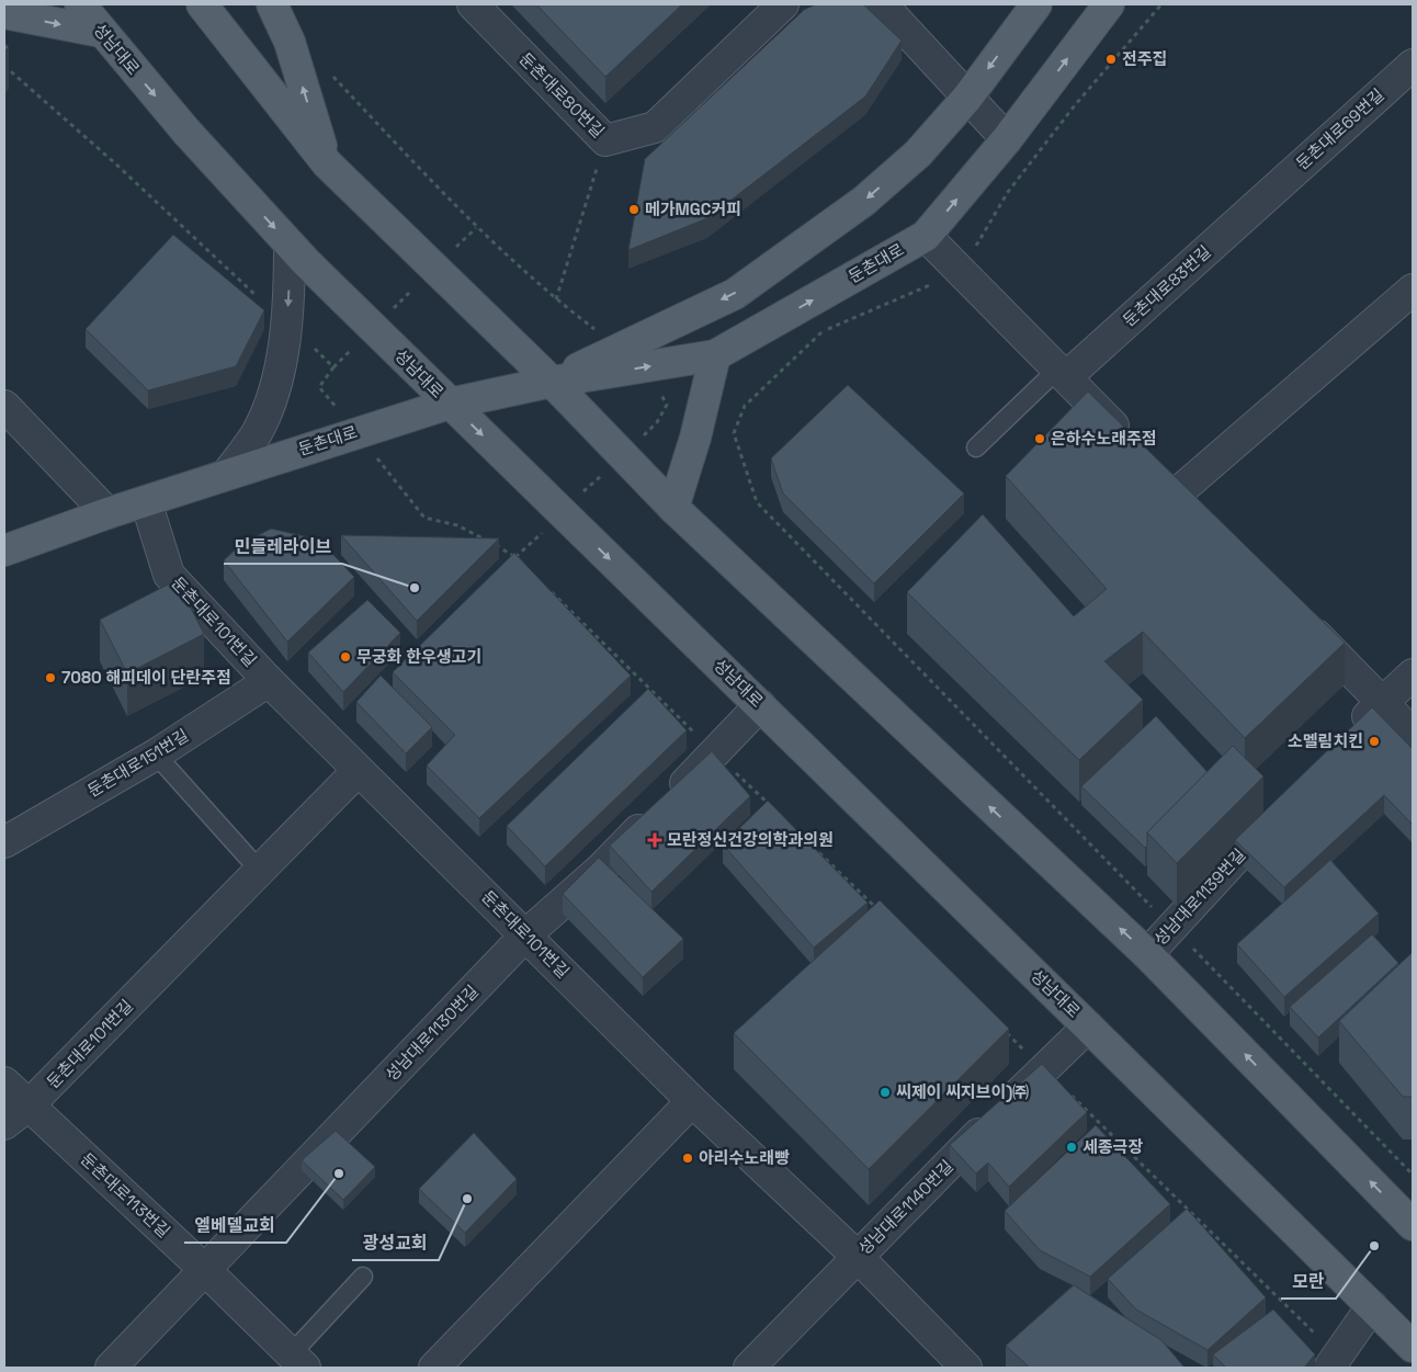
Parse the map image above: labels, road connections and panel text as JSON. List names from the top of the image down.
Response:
{
  "streets": {
    "main road": ["성남대로", "둔촌대로"],
    "street": [
      "둔촌대로80번길",
      "둔촌대로69번길",
      "둔촌대로83번길",
      "둔촌대로101번길",
      "둔촌대로151번길",
      "성남대로1139번길",
      "성남대로1130번길",
      "둔촌대로113번길",
      "성남대로1140번길"
    ]
  },
  "crossings": [
    ["성남대로", "둔촌대로"],
    ["성남대로", "성남대로1130번길"],
    ["성남대로", "성남대로1140번길"],
    ["둔촌대로69번길", "둔촌대로83번길"],
    ["둔촌대로", "둔촌대로101번길"],
    ["둔촌대로101번길", "둔촌대로151번길"],
    ["둔촌대로101번길", "성남대로1130번길"],
    ["둔촌대로101번길", "둔촌대로113번길"],
    ["둔촌대로101번길", "성남대로1140번길"],
    ["성남대로1130번길", "둔촌대로113번길"]
  ],
  "places": {
    "other": [
      "전주집",
      "메가MGC커피",
      "은하수노래주점",
      "민들레라이브",
      "무궁화 한우생고기",
      "7080 해피데이 단란주점",
      "소멜림치킨",
      "씨제이 씨지브이)㈜",
      "세종극장",
      "아리수노래빵",
      "엘베델교회",
      "광성교회",
      "모란"
    ],
    "health": ["모란정신건강의학과의원"]
  }
}
